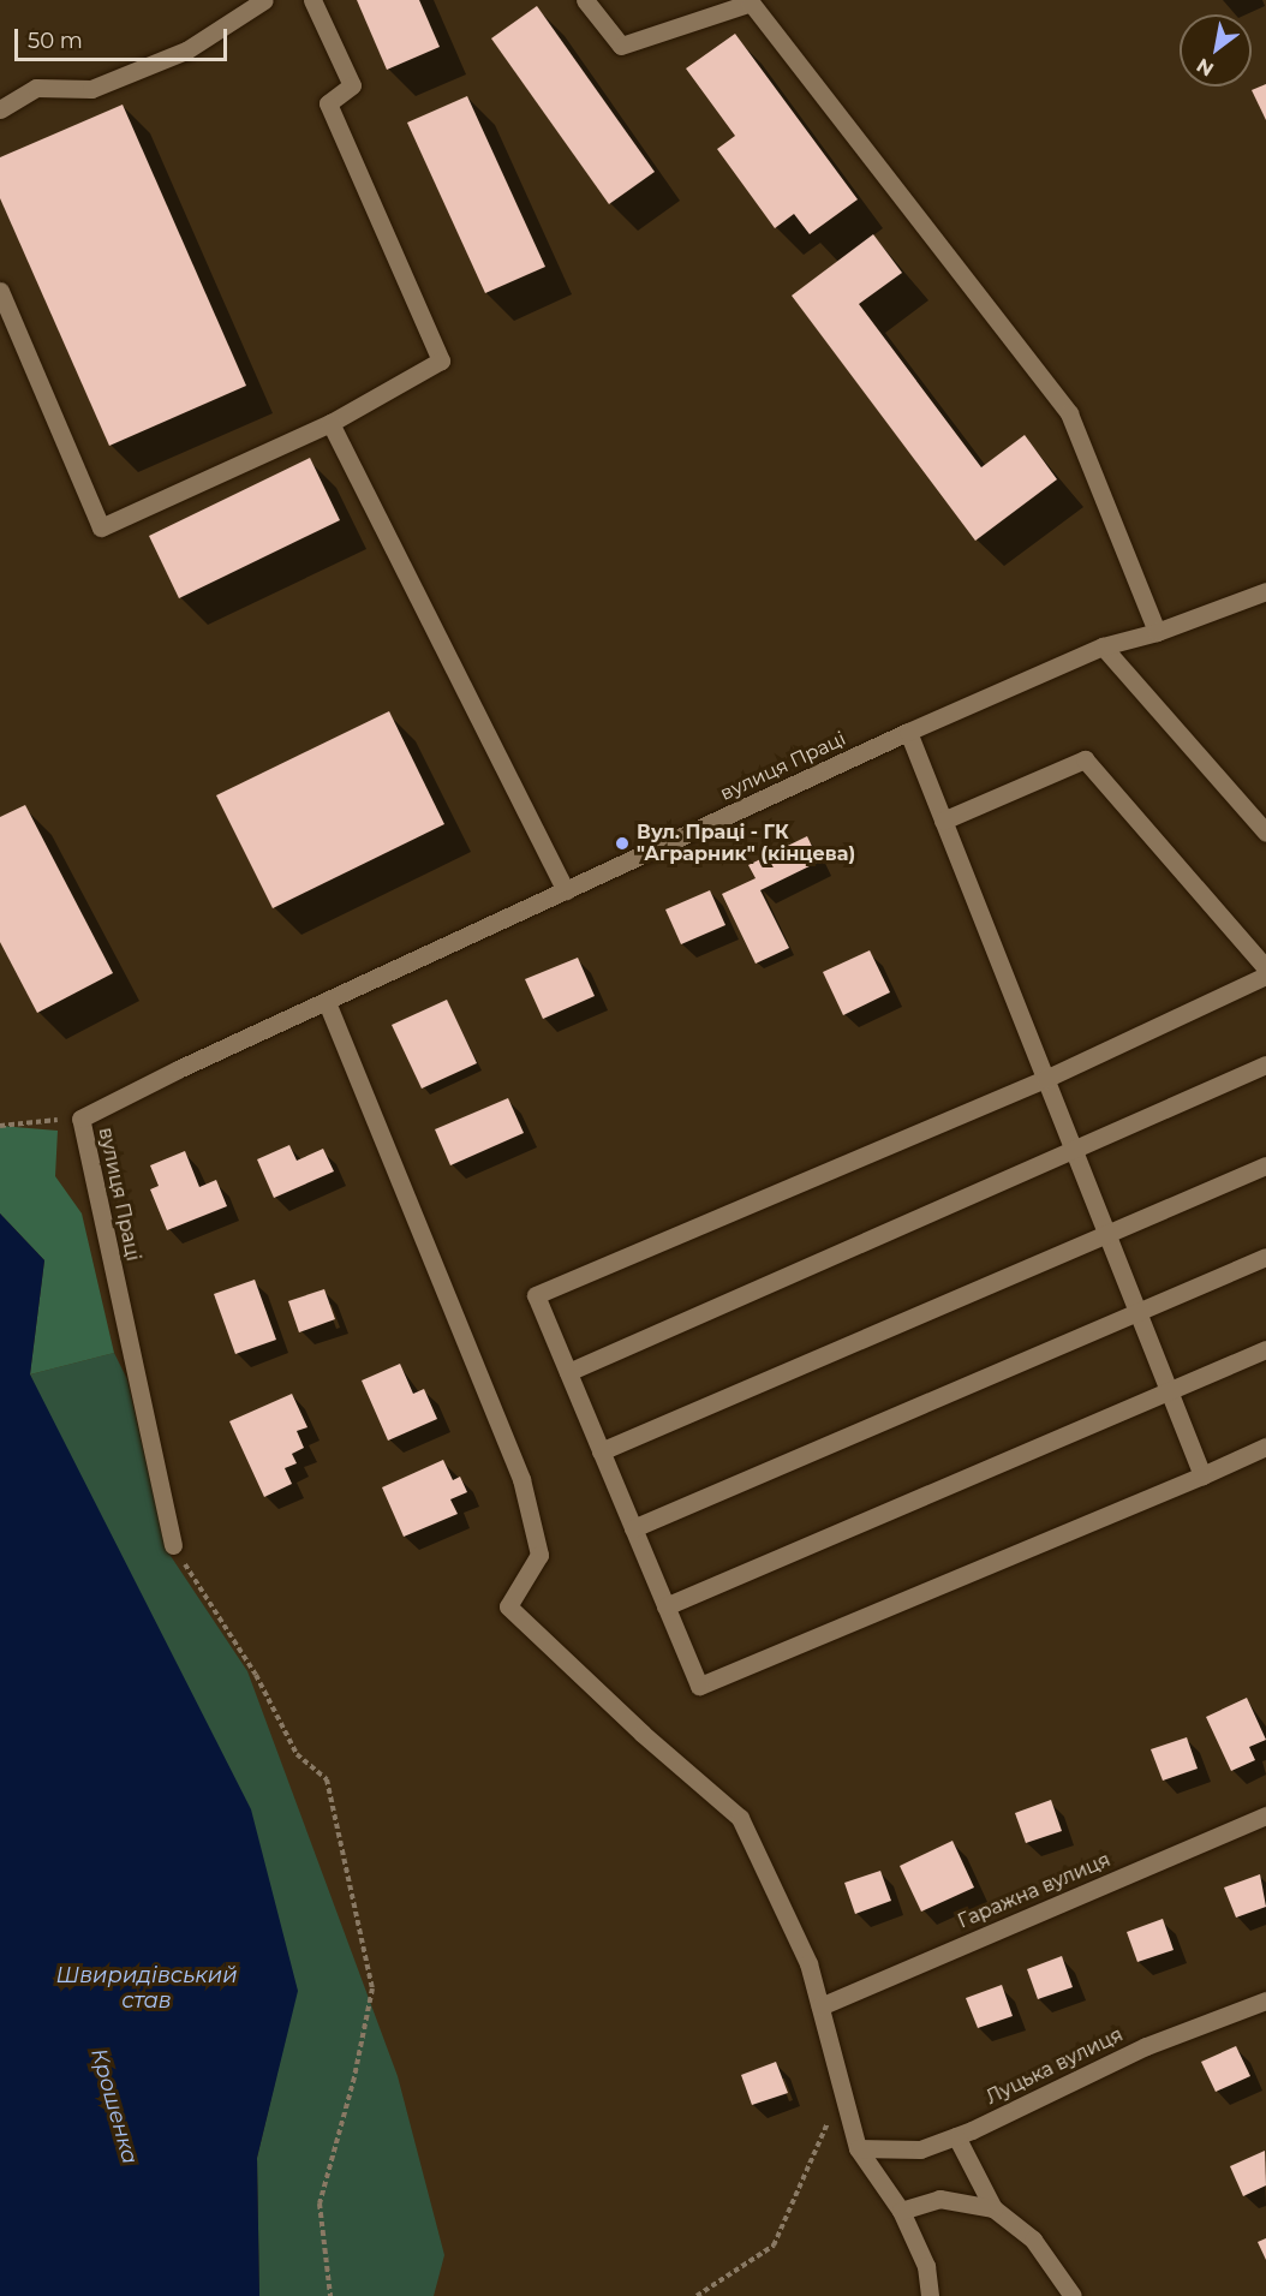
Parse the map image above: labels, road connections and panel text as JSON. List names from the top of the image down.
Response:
{
  "streets": {
    "street": ["вулиця Праці", "Гаражна вулиця", "Луцька вулиця"]
  },
  "water": ["Швиридівський став", "Крошенка"],
  "places": ["Вул. Праці - ГК \"Аграрник\" (кінцева)"],
  "scale_bar": "50 m",
  "north": "bottom left"
}
